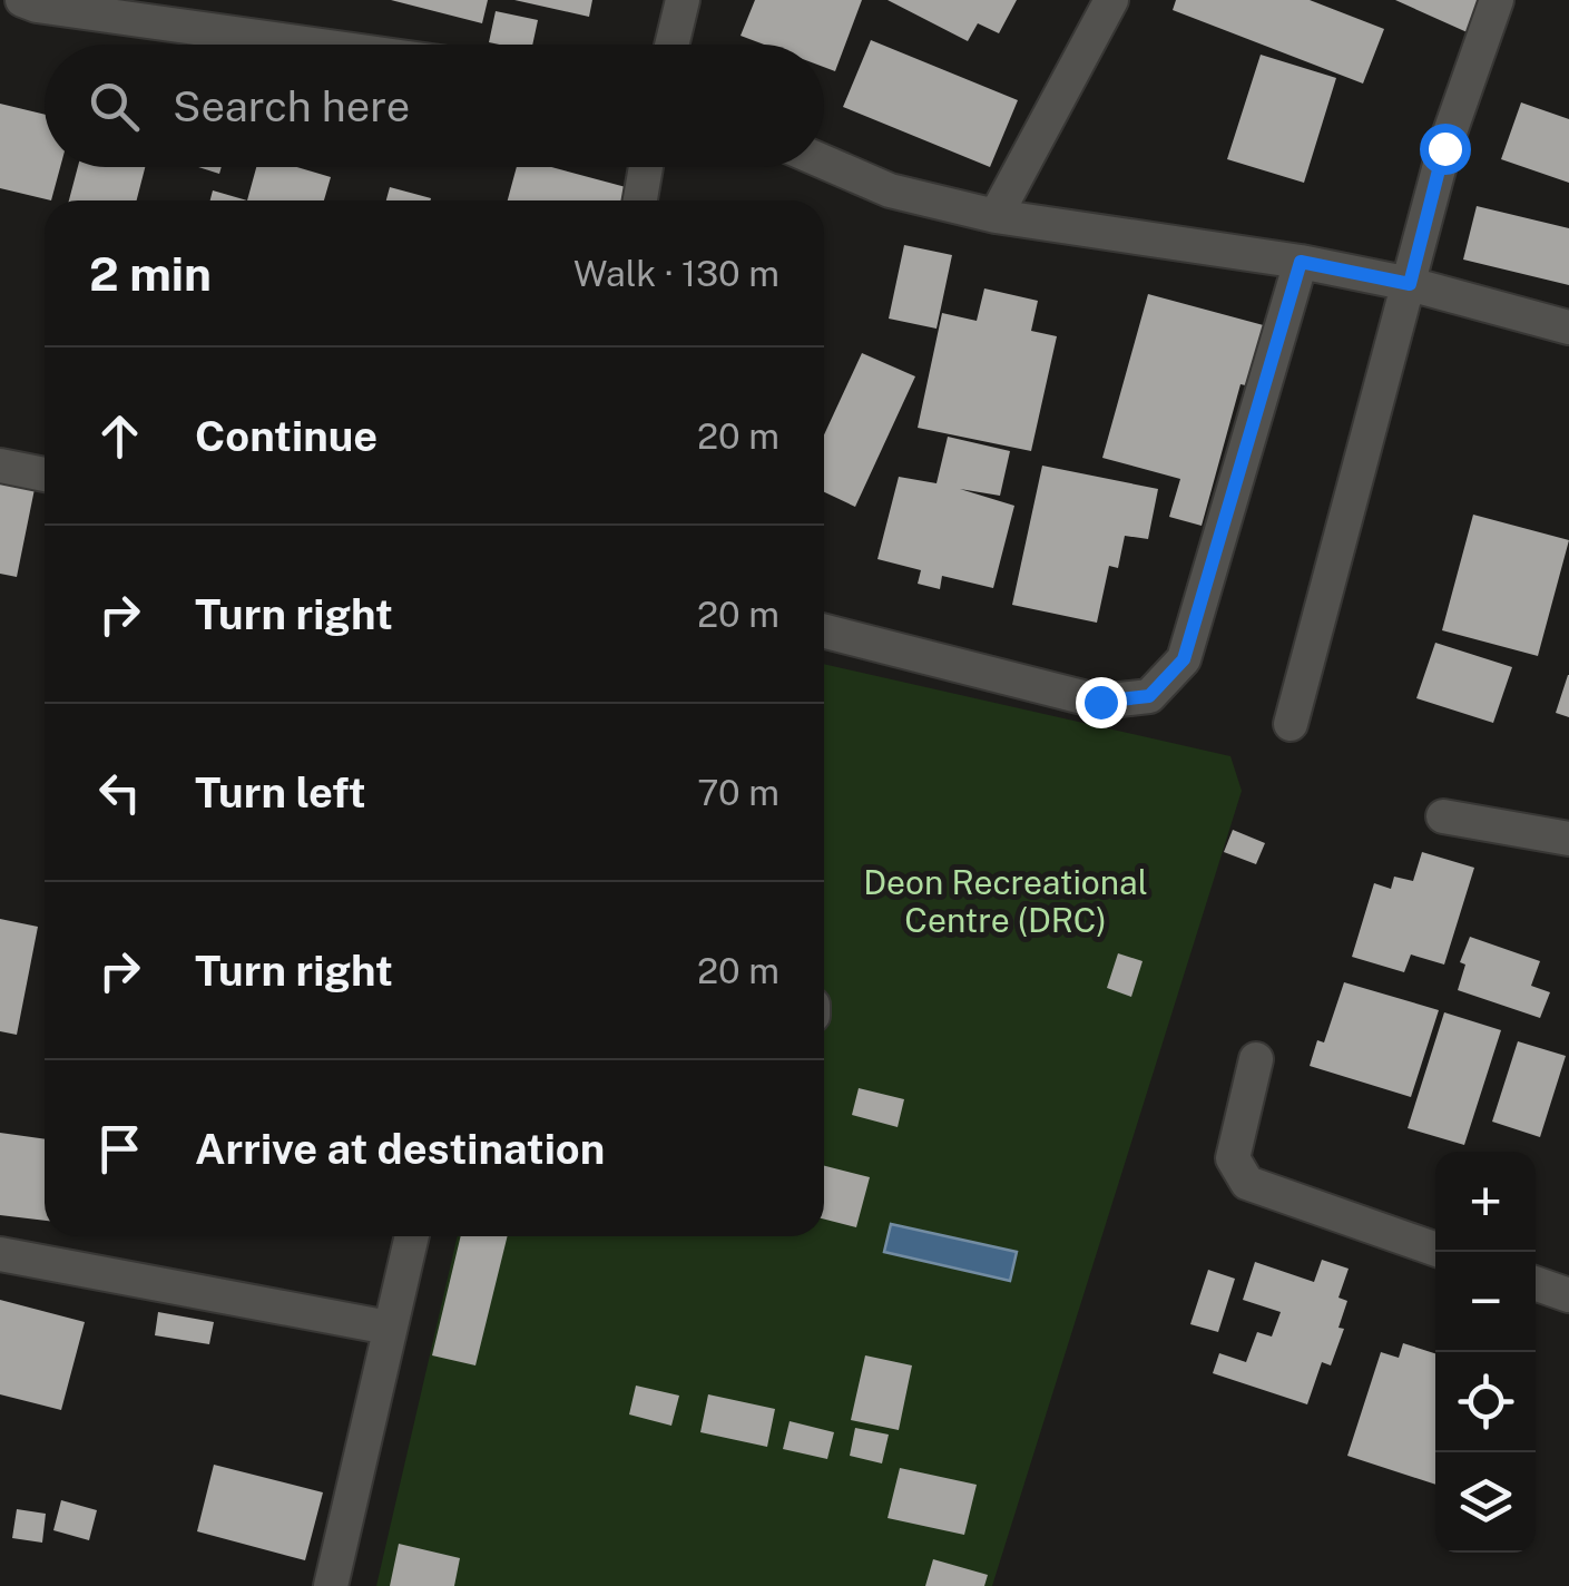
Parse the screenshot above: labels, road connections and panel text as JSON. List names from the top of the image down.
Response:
{
  "parks": ["Deon Recreational Centre (DRC)"],
  "page": {
    "search": "Search here",
    "heading": ["2 min", "Walk · 130 m"],
    "list": [
      ["Continue", "20 m"],
      ["Turn right", "20 m"],
      ["Turn left", "70 m"],
      ["Turn right", "20 m"],
      "Arrive at destination"
    ],
    "map_buttons": ["+", "−"]
  }
}
